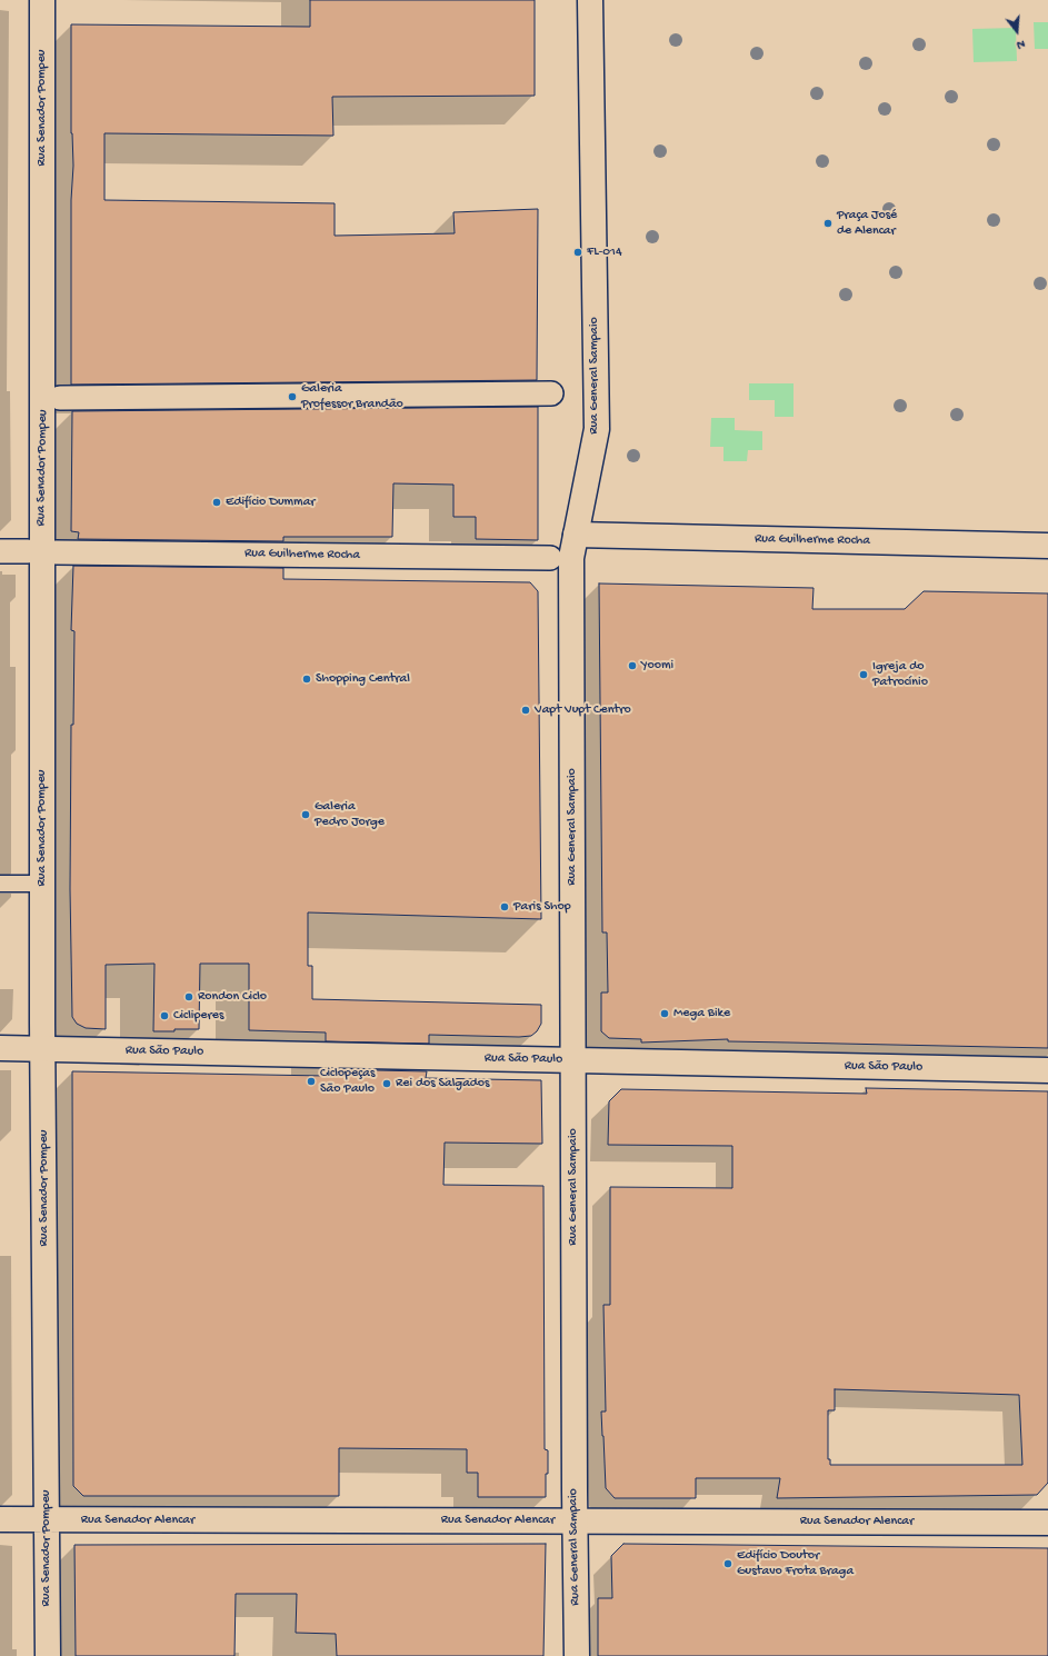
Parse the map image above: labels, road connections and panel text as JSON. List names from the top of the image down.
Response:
{
  "streets": {
    "street": [
      "Rua Senador Pompeu",
      "Rua General Sampaio",
      "Rua Guilherme Rocha",
      "Rua São Paulo",
      "Rua Senador Alencar"
    ]
  },
  "crossings": [
    ["Rua Senador Pompeu", "Rua São Paulo"],
    ["Rua Senador Pompeu", "Rua Senador Alencar"],
    ["Rua General Sampaio", "Rua Guilherme Rocha"],
    ["Rua General Sampaio", "Rua São Paulo"],
    ["Rua General Sampaio", "Rua Senador Alencar"]
  ],
  "places": [
    "Praça José de Alencar",
    "FL-014",
    "Galeria Professor Brandão",
    "Edifício Dummar",
    "Yoomi",
    "Igreja do Patrocínio",
    "Shopping Central",
    "Vapt Vupt Centro",
    "Galeria Pedro Jorge",
    "Paris Shop",
    "Rondon Ciclo",
    "Mega Bike",
    "Cicliperes",
    "Ciclopeças São Paulo",
    "Rei dos Salgados",
    "Edifício Doutor Gustavo Frota Braga"
  ],
  "north": "bottom"
}
